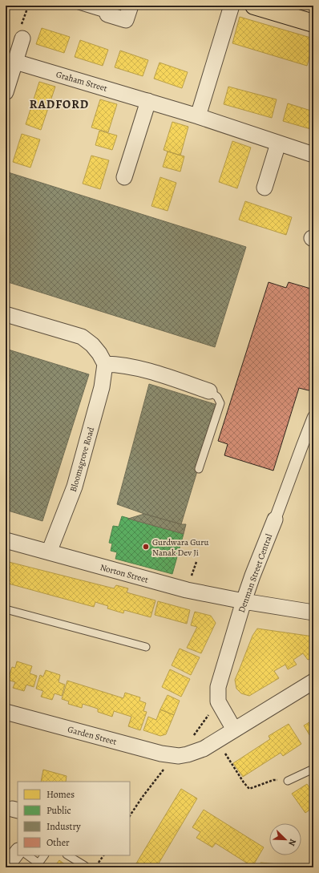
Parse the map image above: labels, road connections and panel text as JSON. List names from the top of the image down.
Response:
{
  "streets": {
    "street": [
      "Graham Street",
      "Bloomsgrove Road",
      "Norton Street",
      "Denman Street Central",
      "Garden Street"
    ]
  },
  "crossings": [
    ["Bloomsgrove Road", "Norton Street"],
    ["Norton Street", "Denman Street Central"]
  ],
  "districts": ["RADFORD"],
  "places": ["Gurdwara Guru Nanak Dev Ji"],
  "legend": [
    "Homes",
    "Public",
    "Industry",
    "Other"
  ],
  "north": "bottom right"
}
